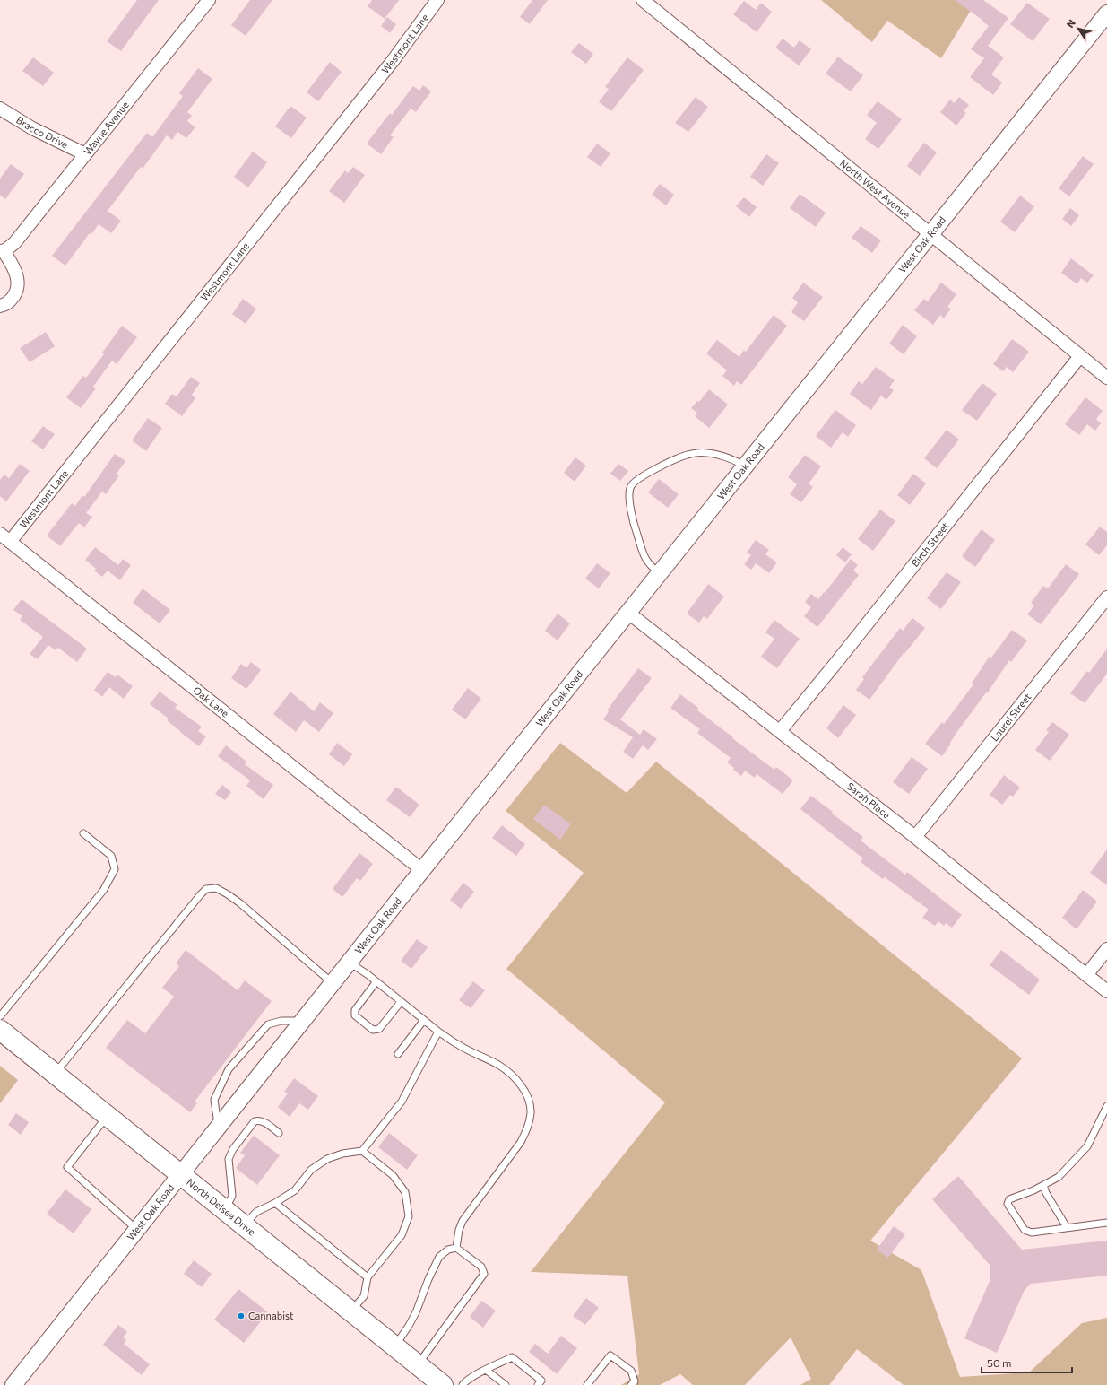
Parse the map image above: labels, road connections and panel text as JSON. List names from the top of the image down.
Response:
{
  "streets": {
    "main road": ["North Delsea Drive"],
    "street": [
      "Westmont Lane",
      "Wayne Avenue",
      "Bracco Drive",
      "North West Avenue",
      "West Oak Road",
      "Birch Street",
      "Oak Lane",
      "Laurel Street",
      "Sarah Place"
    ]
  },
  "crossings": [
    ["Westmont Lane", "Oak Lane"],
    ["Wayne Avenue", "Bracco Drive"],
    ["North West Avenue", "West Oak Road"],
    ["North West Avenue", "Birch Street"],
    ["West Oak Road", "Oak Lane"],
    ["West Oak Road", "Sarah Place"],
    ["West Oak Road", "North Delsea Drive"],
    ["Birch Street", "Sarah Place"],
    ["Laurel Street", "Sarah Place"]
  ],
  "places": ["Cannabist"],
  "scale_bar": "50 m",
  "north": "top left"
}
